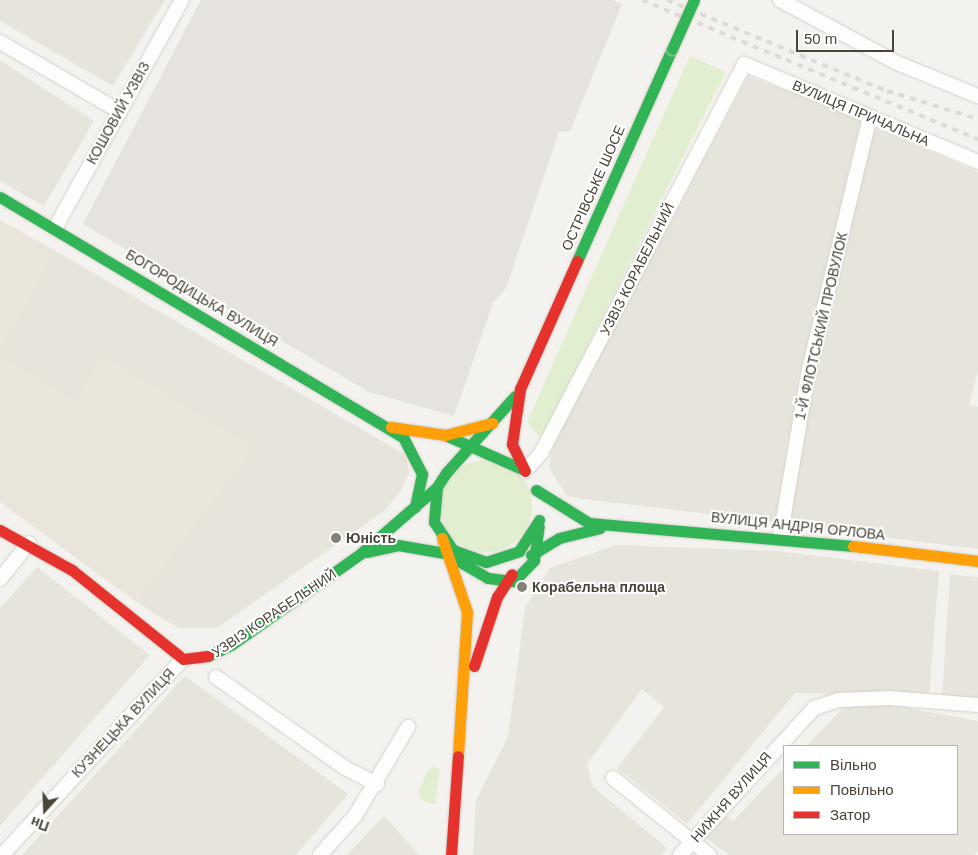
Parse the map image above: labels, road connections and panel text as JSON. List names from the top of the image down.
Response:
{
  "streets": {
    "street": [
      "КОШОВИЙ УЗВІЗ",
      "ВУЛИЦЯ ПРИЧАЛЬНА",
      "ОСТРІВСЬКЕ ШОСЕ",
      "УЗВІЗ КОРАБЕЛЬНИЙ",
      "БОГОРОДИЦЬКА ВУЛИЦЯ",
      "1-Й ФЛОТСЬКИЙ ПРОВУЛОК",
      "ВУЛИЦЯ АНДРІЯ ОРЛОВА",
      "КУЗНЕЦЬКА ВУЛИЦЯ",
      "НИЖНЯ ВУЛИЦЯ"
    ]
  },
  "crossings": [
    ["КОШОВИЙ УЗВІЗ", "БОГОРОДИЦЬКА ВУЛИЦЯ"],
    ["ВУЛИЦЯ ПРИЧАЛЬНА", "УЗВІЗ КОРАБЕЛЬНИЙ"],
    ["ВУЛИЦЯ ПРИЧАЛЬНА", "1-Й ФЛОТСЬКИЙ ПРОВУЛОК"],
    ["ОСТРІВСЬКЕ ШОСЕ", "УЗВІЗ КОРАБЕЛЬНИЙ"],
    ["ОСТРІВСЬКЕ ШОСЕ", "БОГОРОДИЦЬКА ВУЛИЦЯ"],
    ["ОСТРІВСЬКЕ ШОСЕ", "ВУЛИЦЯ АНДРІЯ ОРЛОВА"],
    ["УЗВІЗ КОРАБЕЛЬНИЙ", "БОГОРОДИЦЬКА ВУЛИЦЯ"],
    ["УЗВІЗ КОРАБЕЛЬНИЙ", "ВУЛИЦЯ АНДРІЯ ОРЛОВА"],
    ["УЗВІЗ КОРАБЕЛЬНИЙ", "КУЗНЕЦЬКА ВУЛИЦЯ"],
    ["БОГОРОДИЦЬКА ВУЛИЦЯ", "ВУЛИЦЯ АНДРІЯ ОРЛОВА"],
    ["1-Й ФЛОТСЬКИЙ ПРОВУЛОК", "ВУЛИЦЯ АНДРІЯ ОРЛОВА"]
  ],
  "places": ["Юність", "Корабельна площа"],
  "legend": ["Вільно", "Повільно", "Затор"],
  "scale_bar": "50 m",
  "north": "bottom"
}
